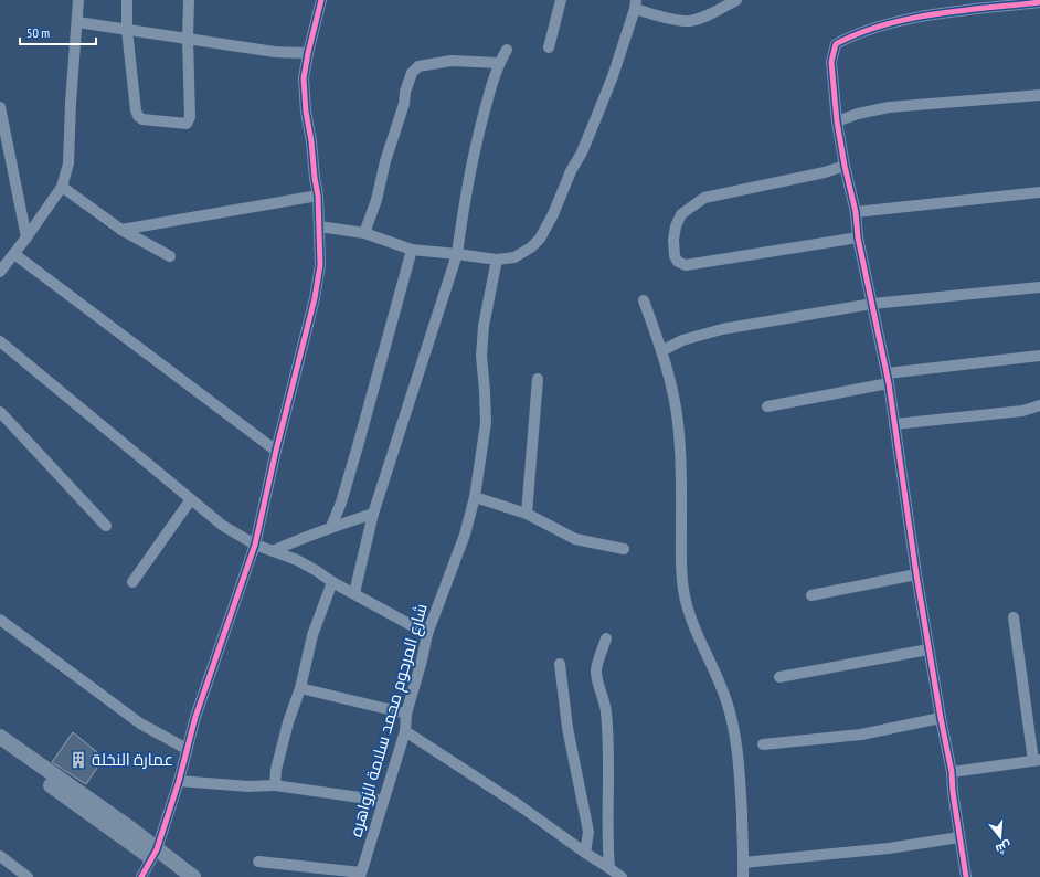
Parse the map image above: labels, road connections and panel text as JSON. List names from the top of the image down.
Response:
{
  "streets": {
    "street": ["شارع المرحوم محمد سلامة الزواهره"]
  },
  "places": {
    "building": ["عمارة النخلة"]
  },
  "scale_bar": "50 m",
  "north": "bottom"
}
